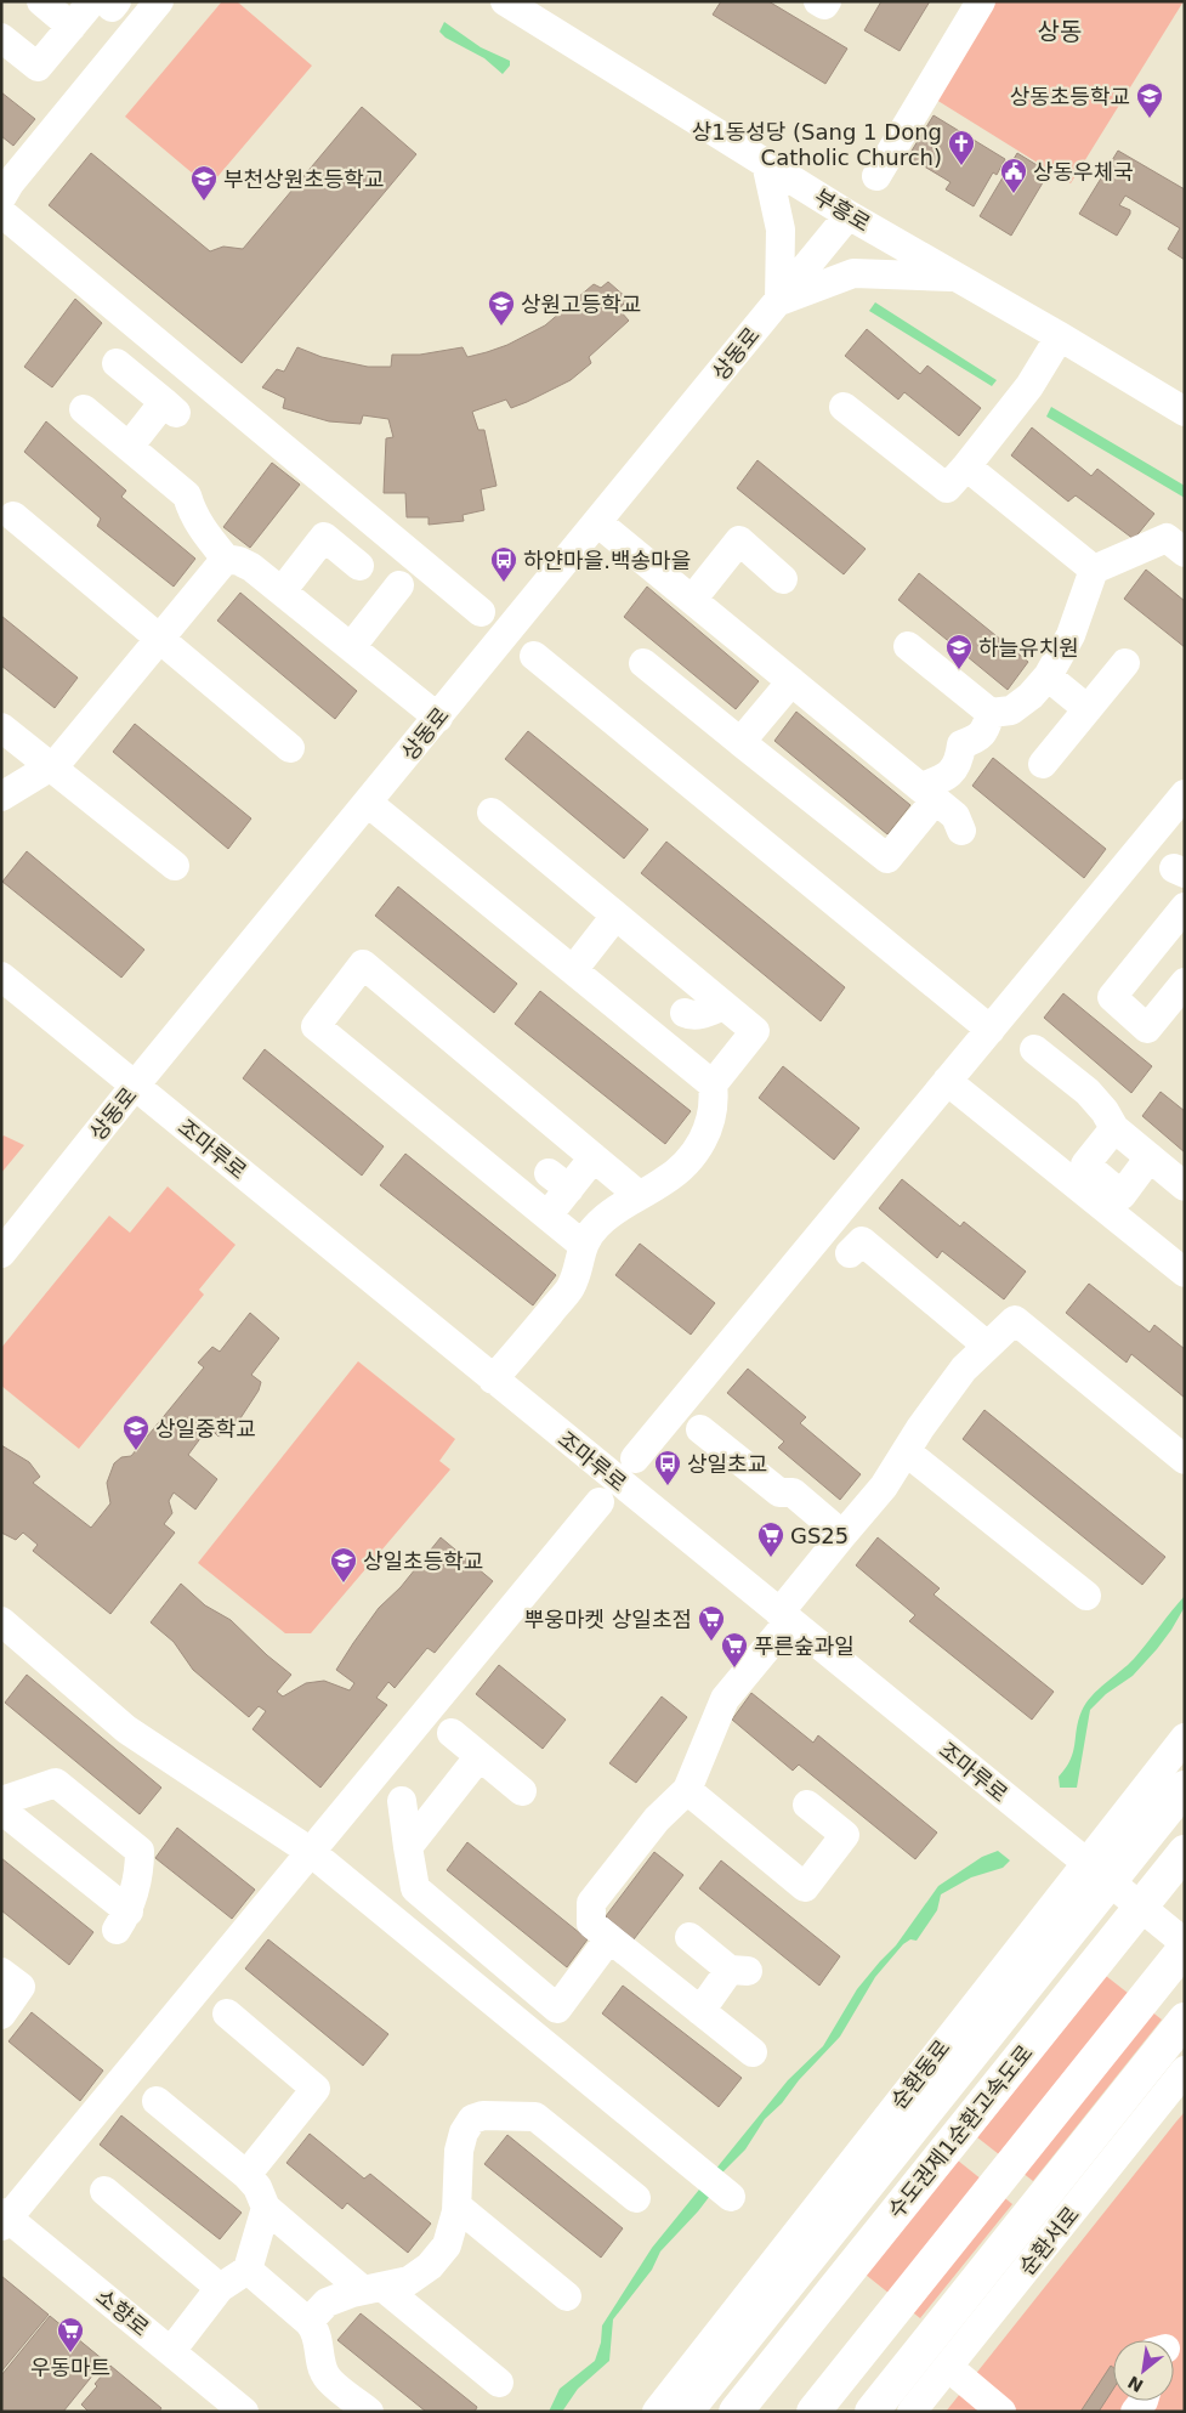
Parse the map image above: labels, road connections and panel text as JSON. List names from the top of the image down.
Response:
{
  "streets": {
    "highway": ["수도권제1순환고속도로"],
    "street": [
      "부흥로",
      "상동로",
      "조마루로",
      "순환동로",
      "순환서로",
      "소향로"
    ]
  },
  "crossings": [
    ["부흥로", "상동로"],
    ["상동로", "조마루로"],
    ["조마루로", "순환동로"]
  ],
  "districts": ["상동"],
  "places": {
    "school or university": [
      "상동초등학교",
      "부천상원초등학교",
      "상원고등학교",
      "하늘유치원",
      "상일중학교",
      "상일초등학교"
    ],
    "church": ["상1동성당 (Sang 1 Dong Catholic Church)"],
    "public building": ["상동우체국"],
    "bus stop": ["하얀마을.백송마을", "상일초교"],
    "supermarket": [
      "GS25",
      "뿌웅마켓 상일초점",
      "푸른숲과일",
      "우동마트"
    ]
  },
  "north": "bottom left"
}
